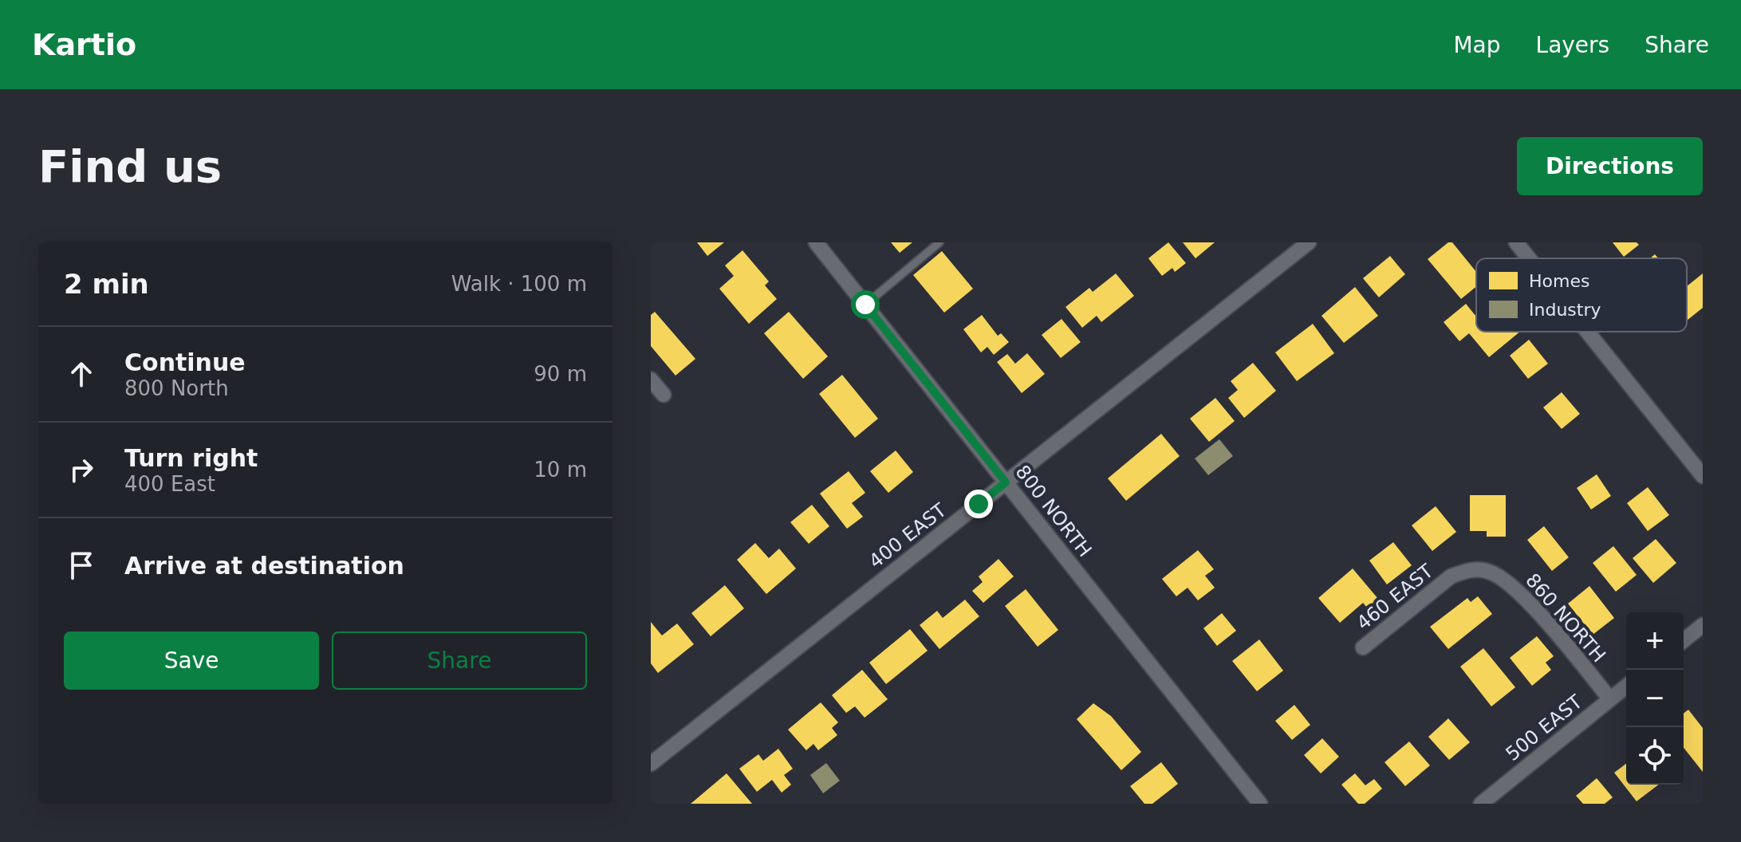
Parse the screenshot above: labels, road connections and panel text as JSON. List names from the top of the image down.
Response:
{
  "streets": {
    "street": [
      "800 NORTH",
      "400 EAST",
      "460 EAST",
      "860 NORTH",
      "500 EAST"
    ]
  },
  "crossings": [
    ["800 NORTH", "400 EAST"],
    ["460 EAST", "860 NORTH"],
    ["860 NORTH", "500 EAST"]
  ],
  "legend": ["Homes", "Industry"],
  "page": {
    "header": "Kartio",
    "nav": ["Map", "Layers", "Share"],
    "buttons": [
      "Directions",
      ["Save", "Share"]
    ],
    "title": "Find us",
    "heading": ["2 min", "Walk · 100 m"],
    "list": [
      ["Continue", "800 North", "90 m"],
      ["Turn right", "400 East", "10 m"],
      "Arrive at destination"
    ],
    "map_buttons": ["+", "−"]
  }
}
